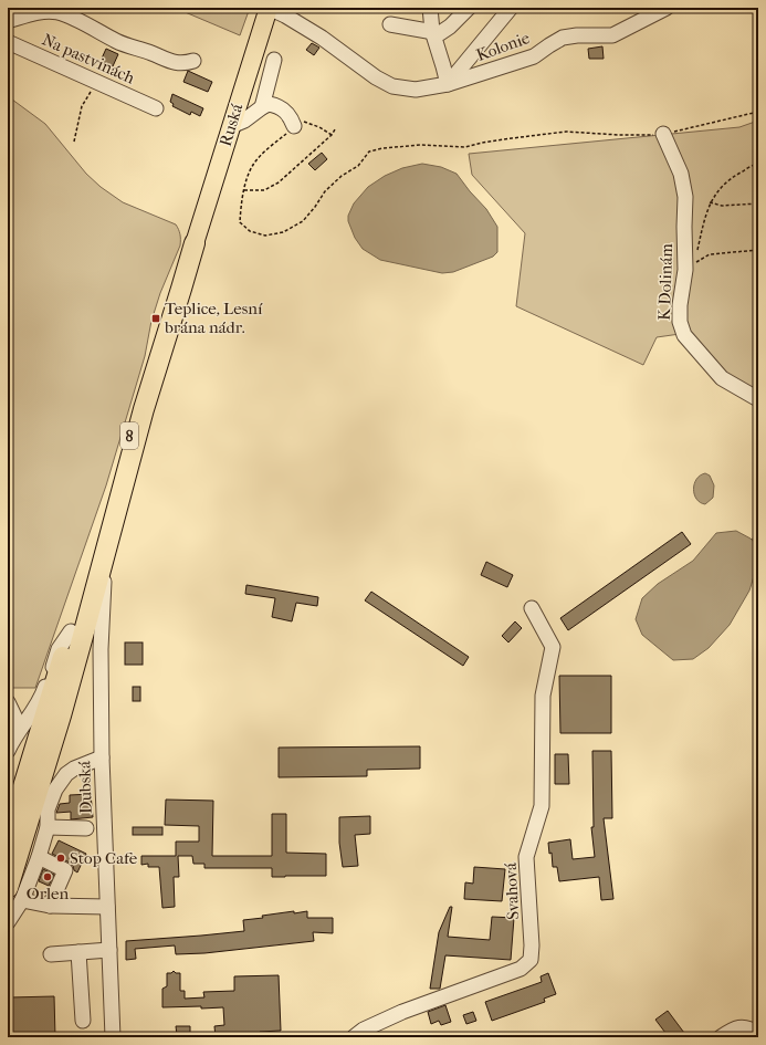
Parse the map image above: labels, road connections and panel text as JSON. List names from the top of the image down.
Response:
{
  "streets": {
    "highway": ["8"],
    "main road": ["Ruská"],
    "street": [
      "Kolonie",
      "Na pastvinách",
      "K Dolinám",
      "Dubská",
      "Svahová"
    ]
  },
  "crossings": [
    ["Kolonie", "Ruská"],
    ["Ruská", "8"],
    ["8", "Dubská"]
  ],
  "places": {
    "transit": ["Teplice, Lesní brána nádr."],
    "other": ["Stop Cafe", "Orlen"]
  }
}
